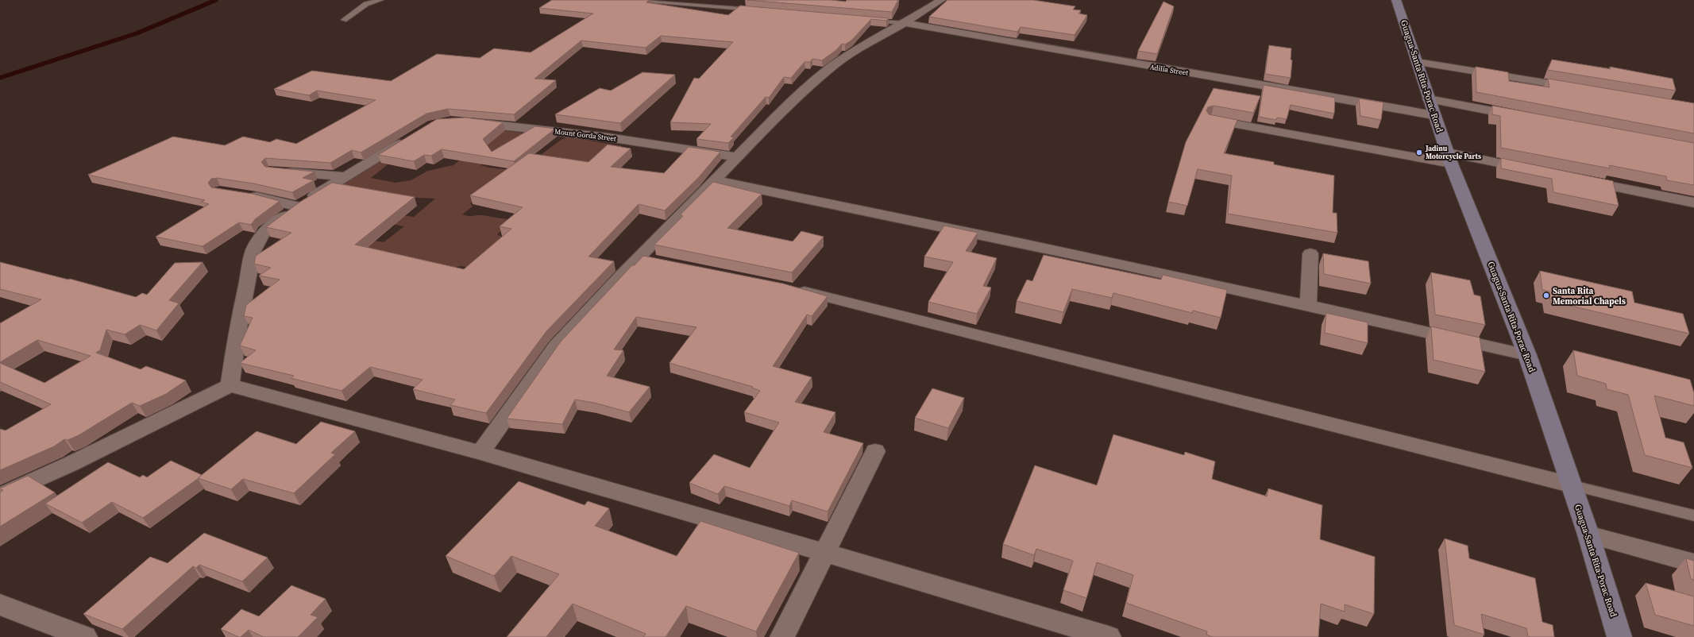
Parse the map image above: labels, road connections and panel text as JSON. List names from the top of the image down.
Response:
{
  "streets": {
    "main road": ["Guagua-Santa Rita-Porac Road"],
    "street": ["Adilia Street", "Mount Gorda Street"]
  },
  "crossings": [
    ["Adilia Street", "Guagua-Santa Rita-Porac Road"]
  ],
  "places": ["Jadinu Motorcycle Parts", "Santa Rita Memorial Chapels"]
}
